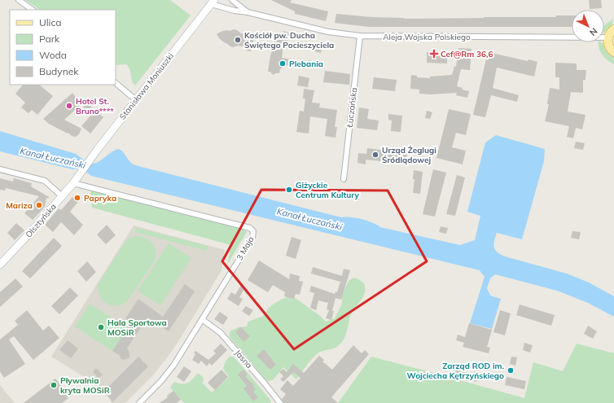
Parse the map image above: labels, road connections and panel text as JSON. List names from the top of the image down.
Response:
{
  "streets": {
    "street": [
      "Aleja Wojska Polskiego",
      "Stanisława Moniuszki",
      "Łuczańska",
      "Olsztyńska",
      "3 Maja",
      "Jasna"
    ]
  },
  "crossings": [
    ["Aleja Wojska Polskiego", "Stanisława Moniuszki"],
    ["Aleja Wojska Polskiego", "Łuczańska"],
    ["Stanisława Moniuszki", "Olsztyńska"],
    ["Olsztyńska", "3 Maja"],
    ["3 Maja", "Jasna"]
  ],
  "water": ["Kanał Łuczański"],
  "places": {
    "other": [
      "Kościół pw. Ducha Świętego Pocieszyciela",
      "Plebania",
      "Hotel St. Bruno****",
      "Urząd Żeglugi Śródlądowej",
      "Giżyckie Centrum Kultury",
      "Papryka",
      "Mariza",
      "Hala Sportowa MOSiR",
      "Zarząd ROD im. Wojciecha Kętrzyńskiego",
      "Pływalnia kryta MOSiR"
    ],
    "health": ["Cef@Rm 36,6"]
  },
  "legend": [
    "Ulica",
    "Park",
    "Woda",
    "Budynek"
  ],
  "north": "bottom right"
}
